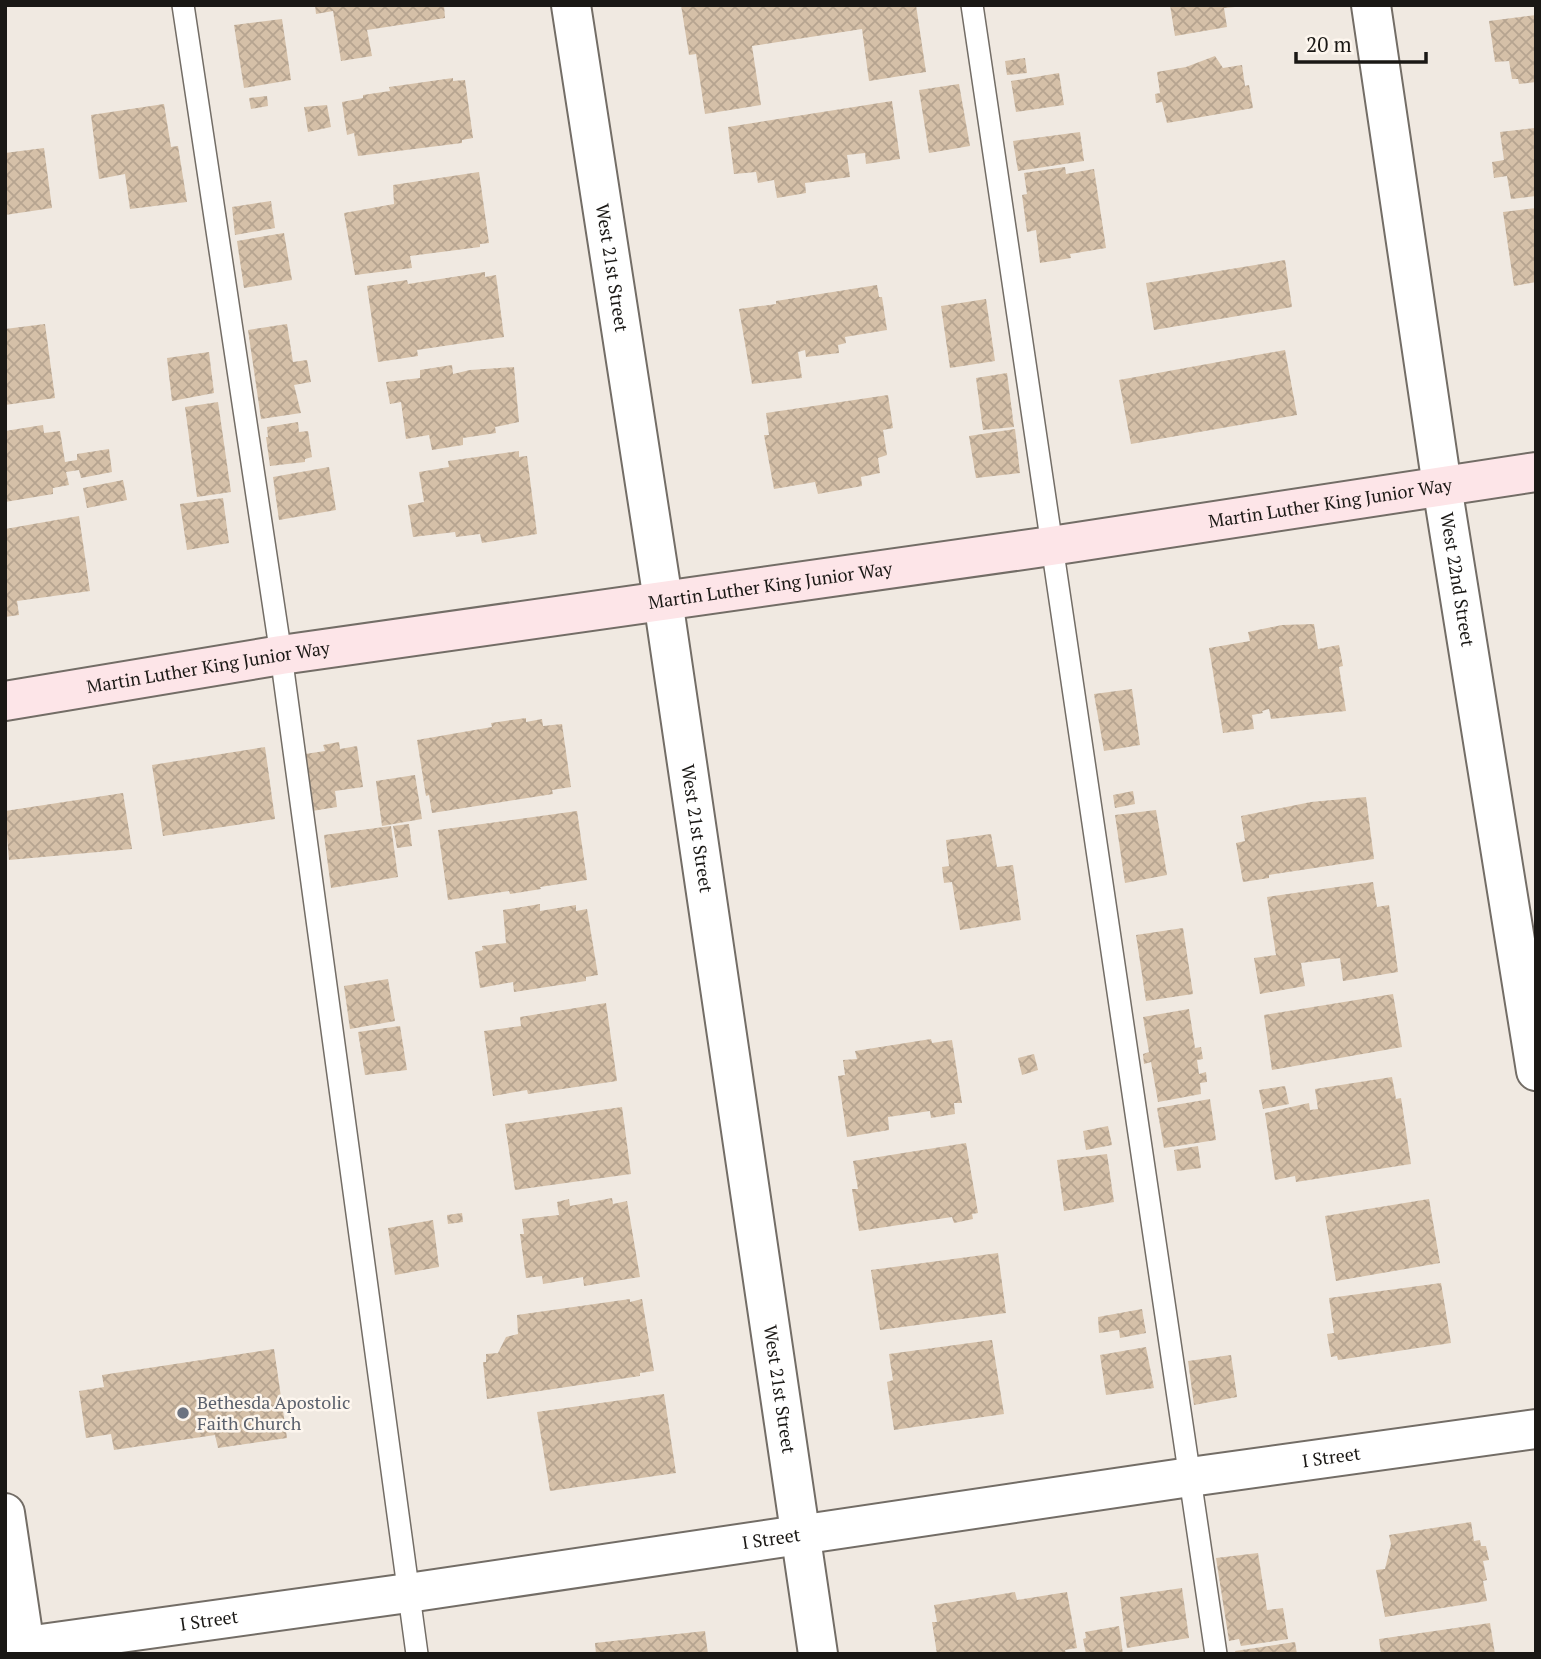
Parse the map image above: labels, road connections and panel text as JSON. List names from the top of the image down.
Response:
{
  "streets": {
    "main road": ["Martin Luther King Junior Way"],
    "street": ["West 21st Street", "West 22nd Street", "I Street"]
  },
  "crossings": [
    ["West 21st Street", "Martin Luther King Junior Way"],
    ["West 21st Street", "I Street"],
    ["Martin Luther King Junior Way", "West 22nd Street"]
  ],
  "places": ["Bethesda Apostolic Faith Church"],
  "scale_bar": "20 m"
}
